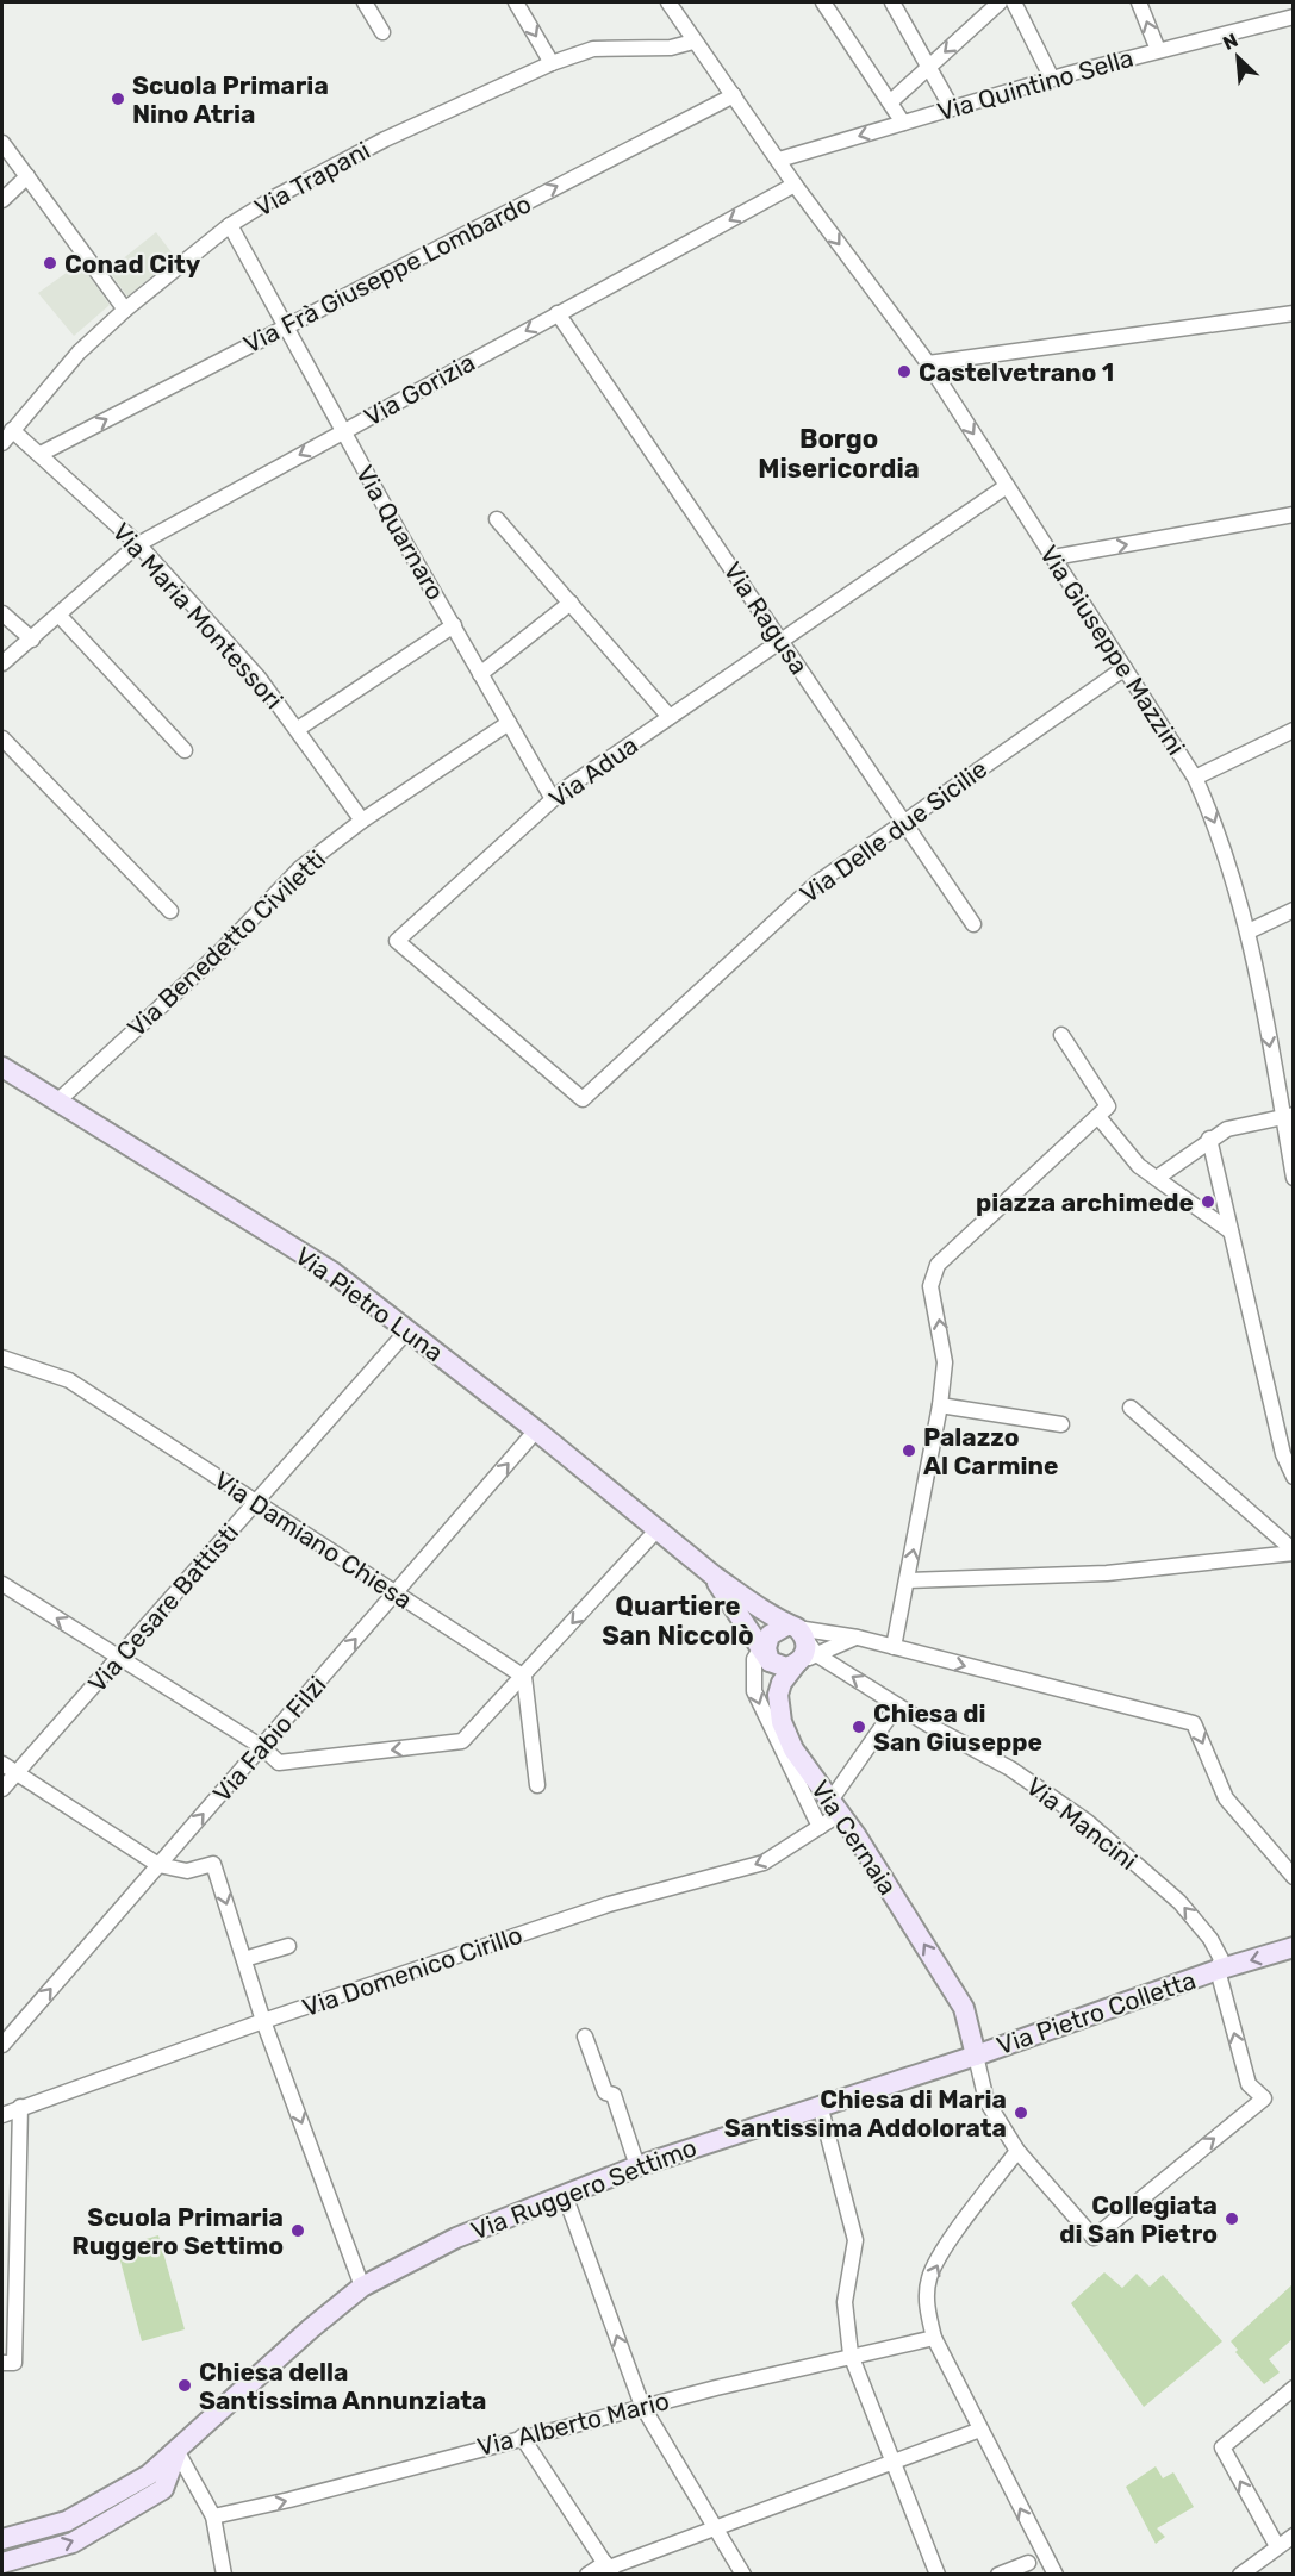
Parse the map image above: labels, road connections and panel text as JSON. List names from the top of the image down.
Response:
{
  "streets": {
    "street": [
      "Via Quintino Sella",
      "Via Trapani",
      "Via Frà Giuseppe Lombardo",
      "Via Gorizia",
      "Via Quarnaro",
      "Via Maria Montessori",
      "Via Ragusa",
      "Via Giuseppe Mazzini",
      "Via Adua",
      "Via Delle due Sicilie",
      "Via Benedetto Civiletti",
      "Via Pietro Luna",
      "Via Damiano Chiesa",
      "Via Cesare Battisti",
      "Via Fabio Filzi",
      "Via Mancini",
      "Via Cernaia",
      "Via Domenico Cirillo",
      "Via Pietro Colletta",
      "Via Ruggero Settimo",
      "Via Alberto Mario"
    ]
  },
  "crossings": [
    ["Via Quintino Sella", "Via Giuseppe Mazzini"],
    ["Via Trapani", "Via Quarnaro"],
    ["Via Trapani", "Via Maria Montessori"],
    ["Via Trapani", "Via Giuseppe Mazzini"],
    ["Via Frà Giuseppe Lombardo", "Via Quarnaro"],
    ["Via Frà Giuseppe Lombardo", "Via Maria Montessori"],
    ["Via Frà Giuseppe Lombardo", "Via Giuseppe Mazzini"],
    ["Via Gorizia", "Via Quarnaro"],
    ["Via Gorizia", "Via Maria Montessori"],
    ["Via Gorizia", "Via Ragusa"],
    ["Via Gorizia", "Via Giuseppe Mazzini"],
    ["Via Quarnaro", "Via Adua"],
    ["Via Quarnaro", "Via Benedetto Civiletti"],
    ["Via Maria Montessori", "Via Benedetto Civiletti"],
    ["Via Ragusa", "Via Adua"],
    ["Via Ragusa", "Via Delle due Sicilie"],
    ["Via Giuseppe Mazzini", "Via Adua"],
    ["Via Giuseppe Mazzini", "Via Delle due Sicilie"],
    ["Via Adua", "Via Delle due Sicilie"],
    ["Via Benedetto Civiletti", "Via Pietro Luna"],
    ["Via Pietro Luna", "Via Cesare Battisti"],
    ["Via Pietro Luna", "Via Fabio Filzi"],
    ["Via Pietro Luna", "Via Mancini"],
    ["Via Pietro Luna", "Via Cernaia"],
    ["Via Damiano Chiesa", "Via Cesare Battisti"],
    ["Via Damiano Chiesa", "Via Fabio Filzi"],
    ["Via Mancini", "Via Cernaia"],
    ["Via Mancini", "Via Domenico Cirillo"],
    ["Via Mancini", "Via Pietro Colletta"],
    ["Via Cernaia", "Via Domenico Cirillo"],
    ["Via Cernaia", "Via Pietro Colletta"],
    ["Via Cernaia", "Via Ruggero Settimo"],
    ["Via Pietro Colletta", "Via Ruggero Settimo"]
  ],
  "one_way": [
    "Via Frà Giuseppe Lombardo",
    "Via Gorizia",
    "Via Giuseppe Mazzini",
    "Via Fabio Filzi",
    "Via Domenico Cirillo",
    "Via Alberto Mario"
  ],
  "districts": ["Borgo Misericordia", "Quartiere San Niccolò"],
  "places": [
    "Scuola Primaria Nino Atria",
    "Conad City",
    "Castelvetrano 1",
    "piazza archimede",
    "Palazzo Al Carmine",
    "Chiesa di San Giuseppe",
    "Chiesa di Maria Santissima Addolorata",
    "Collegiata di San Pietro",
    "Scuola Primaria Ruggero Settimo",
    "Chiesa della Santissima Annunziata"
  ],
  "north": "top left"
}
